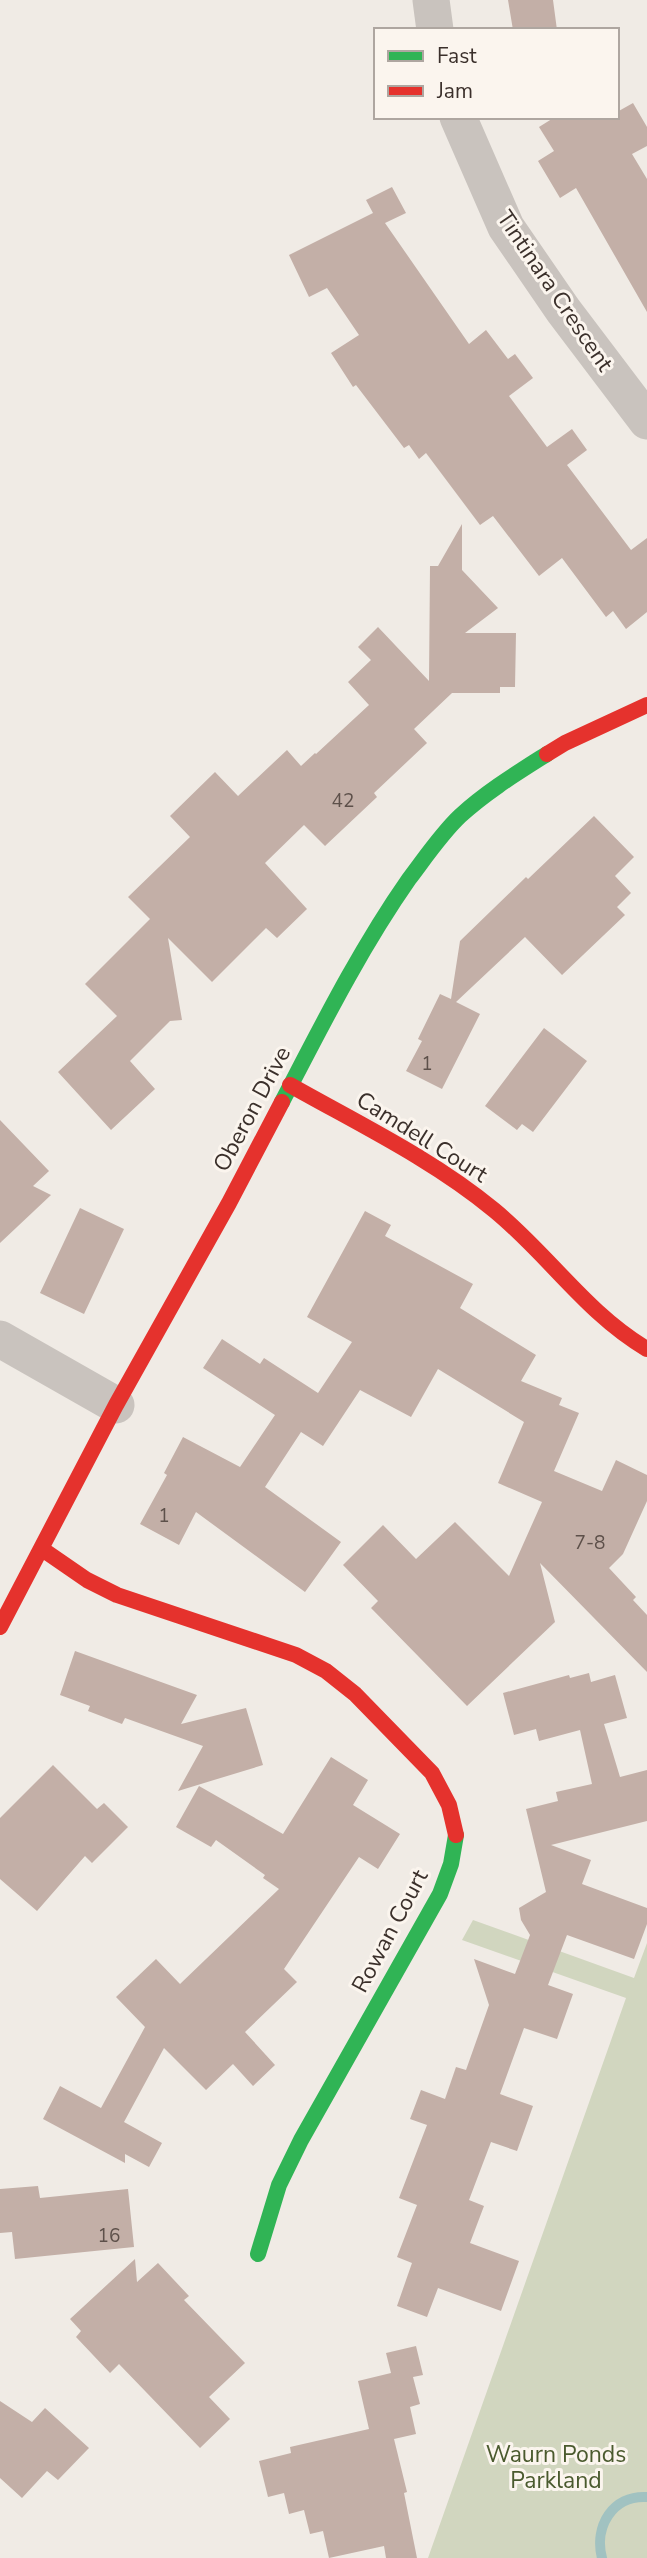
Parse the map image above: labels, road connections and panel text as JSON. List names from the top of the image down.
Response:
{
  "streets": {
    "street": [
      "Tintinara Crescent",
      "Oberon Drive",
      "Camdell Court",
      "Rowan Court"
    ]
  },
  "crossings": [
    ["Oberon Drive", "Camdell Court"],
    ["Oberon Drive", "Rowan Court"]
  ],
  "parks": ["Waurn Ponds Parkland"],
  "house_numbers": [
    "42",
    "1",
    "1",
    "7-8",
    "16"
  ],
  "legend": ["Fast", "Jam"]
}
